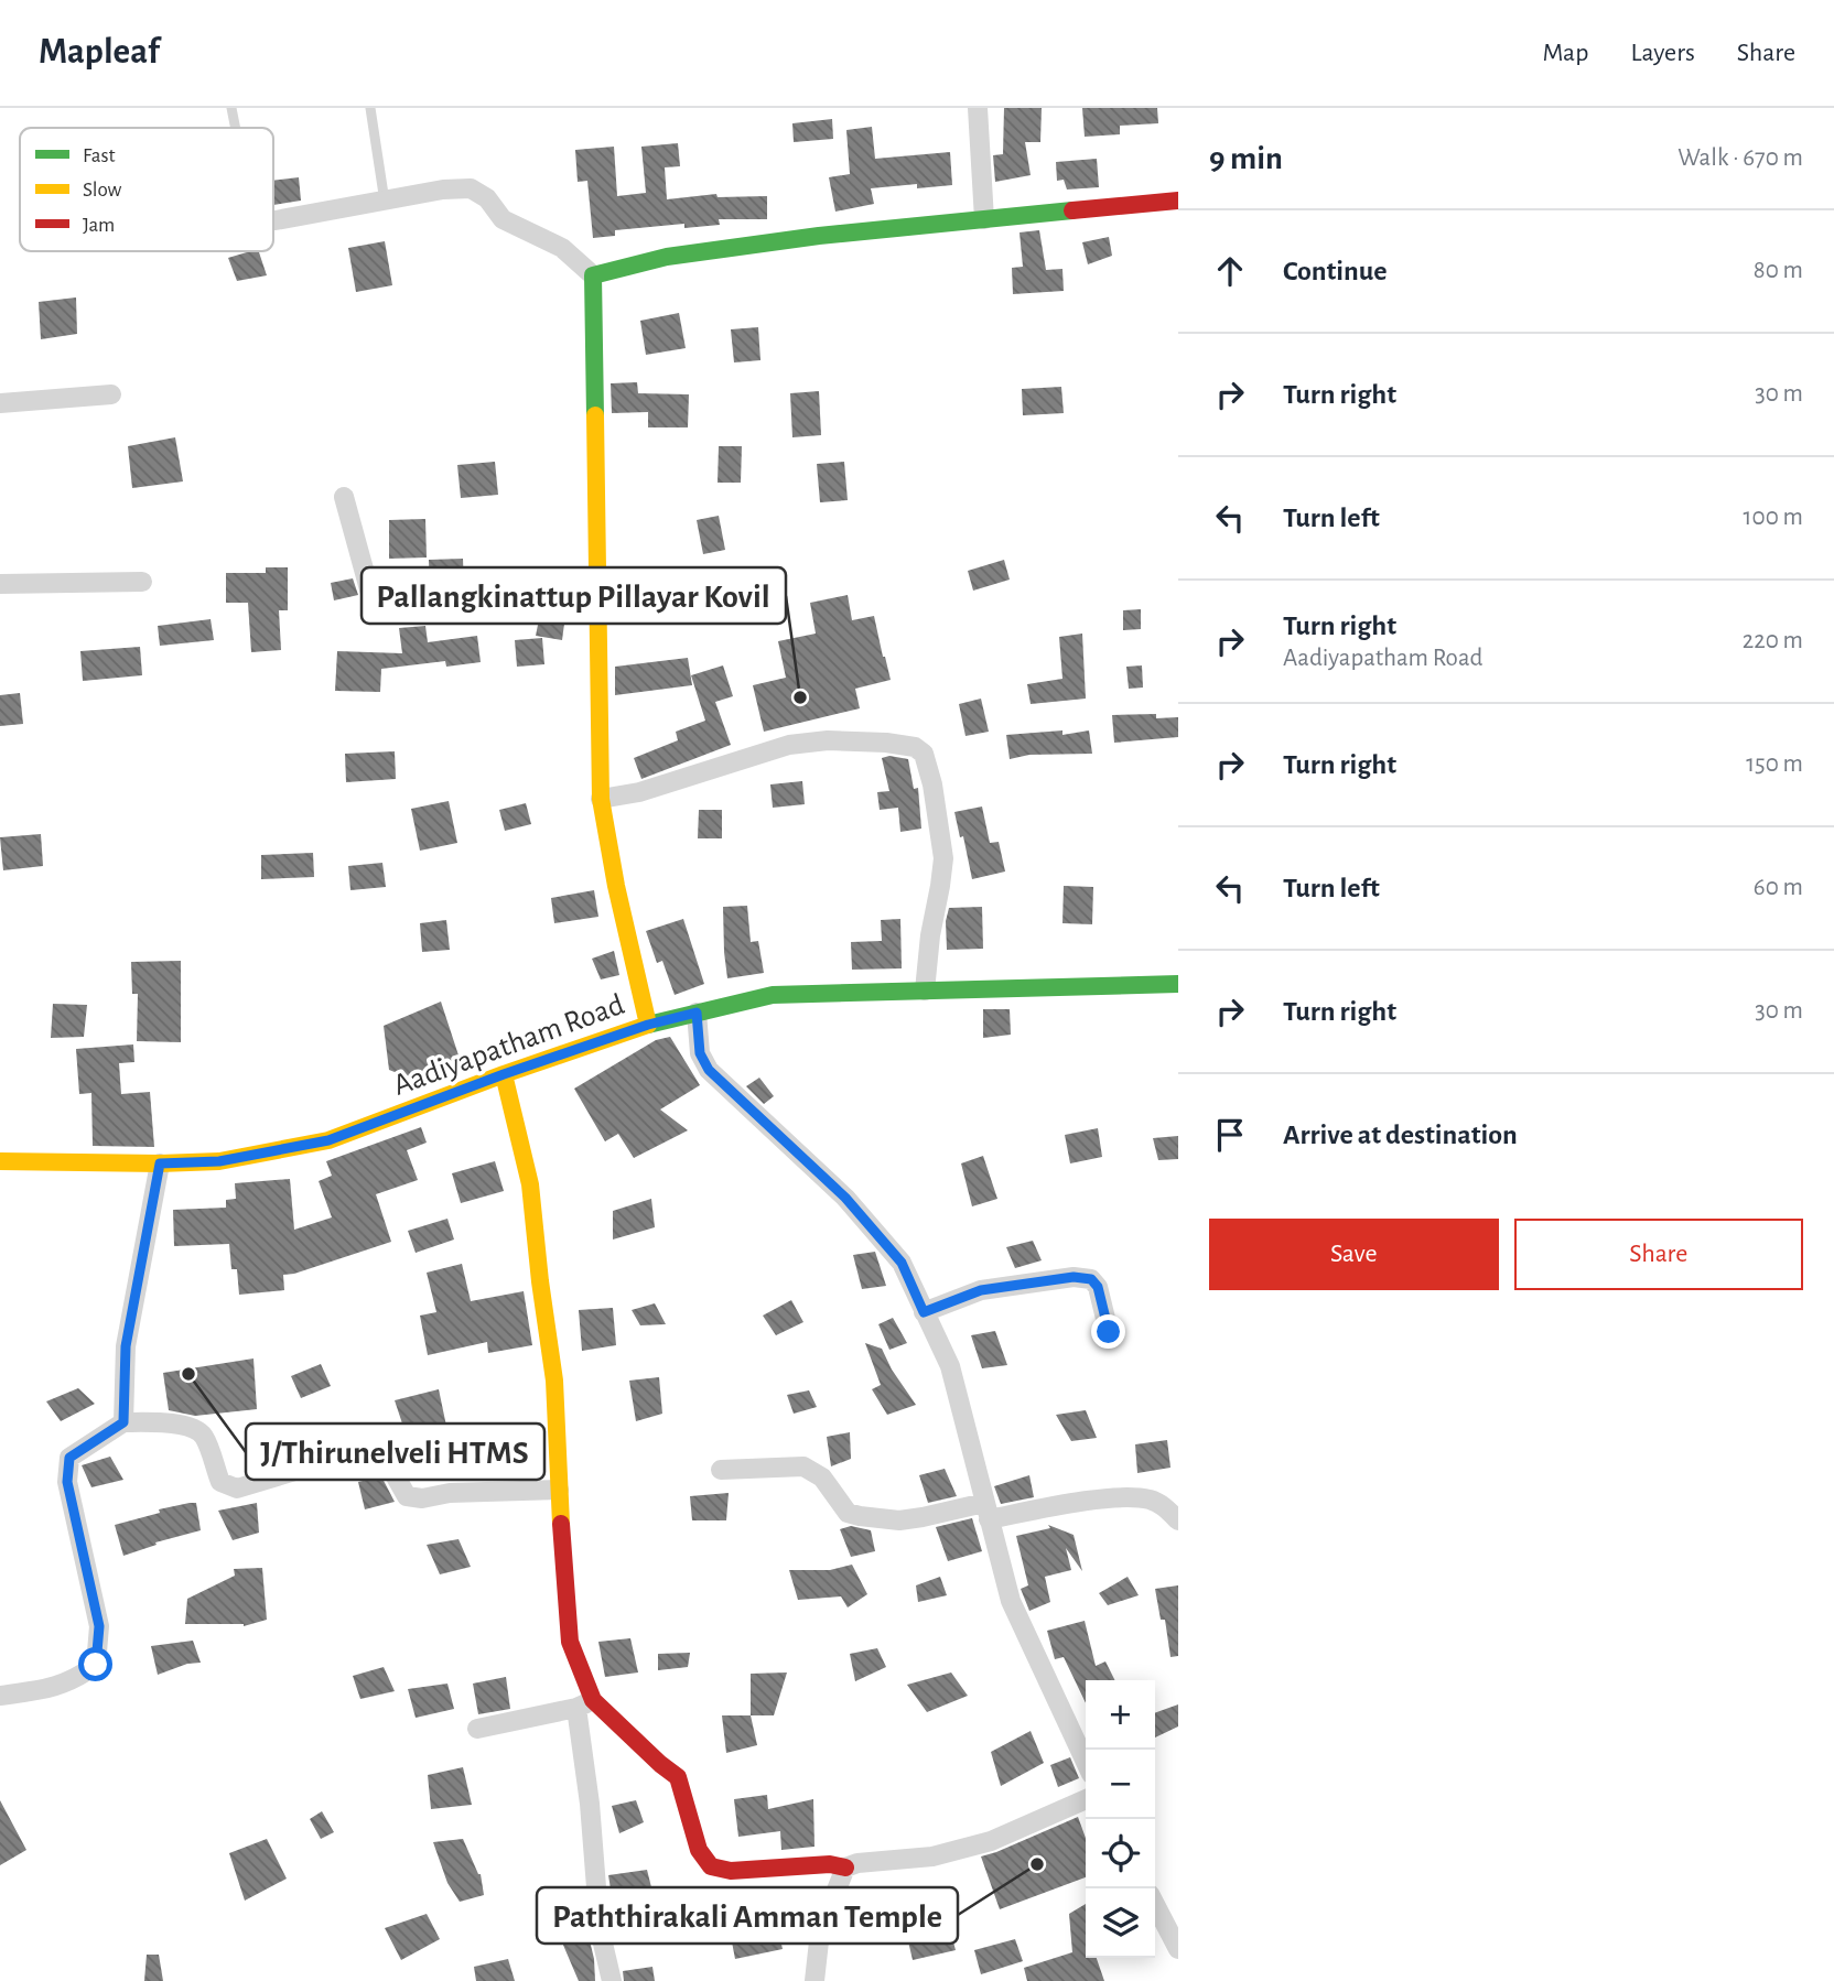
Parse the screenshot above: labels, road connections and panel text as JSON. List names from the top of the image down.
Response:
{
  "streets": {
    "street": ["Aadiyapatham Road"]
  },
  "places": ["Pallangkinattup Pillayar Kovil", "J/Thirunelveli HTMS", "Paththirakali Amman Temple"],
  "legend": ["Fast", "Slow", "Jam"],
  "page": {
    "header": "Mapleaf",
    "nav": ["Map", "Layers", "Share"],
    "heading": ["9 min", "Walk · 670 m"],
    "list": [
      ["Continue", "80 m"],
      ["Turn right", "30 m"],
      ["Turn left", "100 m"],
      ["Turn right", "Aadiyapatham Road", "220 m"],
      ["Turn right", "150 m"],
      ["Turn left", "60 m"],
      ["Turn right", "30 m"],
      "Arrive at destination"
    ],
    "buttons": ["Save", "Share"],
    "map_buttons": ["+", "−"]
  }
}
